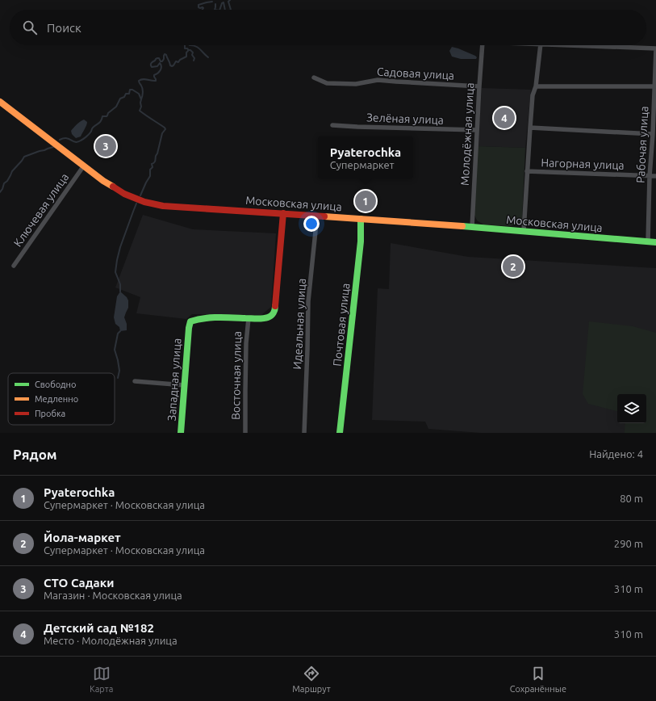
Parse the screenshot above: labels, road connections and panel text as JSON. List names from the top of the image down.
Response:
{
  "streets": {
    "main road": ["Московская улица", "Почтовая улица", "Западная улица"],
    "street": [
      "Садовая улица",
      "Зелёная улица",
      "Молодёжная улица",
      "Рабочая улица",
      "Нагорная улица",
      "Ключевая улица",
      "Идеальная улица",
      "Восточная улица"
    ]
  },
  "crossings": [
    ["Садовая улица", "Молодёжная улица"],
    ["Зелёная улица", "Молодёжная улица"],
    ["Молодёжная улица", "Московская улица"],
    ["Рабочая улица", "Нагорная улица"],
    ["Рабочая улица", "Московская улица"],
    ["Московская улица", "Ключевая улица"],
    ["Московская улица", "Идеальная улица"],
    ["Московская улица", "Почтовая улица"],
    ["Восточная улица", "Западная улица"]
  ],
  "legend": ["Свободно", "Медленно", "Пробка"],
  "page": {
    "search": "Поиск",
    "pins": [
      "4",
      "3",
      "1",
      "2"
    ],
    "popup": ["Pyaterochka", "Супермаркет"],
    "heading": ["Рядом", "Найдено: 4"],
    "list": [
      {
        "mark": "1",
        "name": "Pyaterochka",
        "note": "Супермаркет · Московская улица",
        "value": "80 m"
      },
      {
        "mark": "2",
        "name": "Йола-маркет",
        "note": "Супермаркет · Московская улица",
        "value": "290 m"
      },
      {
        "mark": "3",
        "name": "СТО Садаки",
        "note": "Магазин · Московская улица",
        "value": "310 m"
      },
      {
        "mark": "4",
        "name": "Детский сад №182",
        "note": "Место · Молодёжная улица",
        "value": "310 m"
      }
    ],
    "nav": ["Карта", "Маршрут", "Сохранённые"]
  }
}
